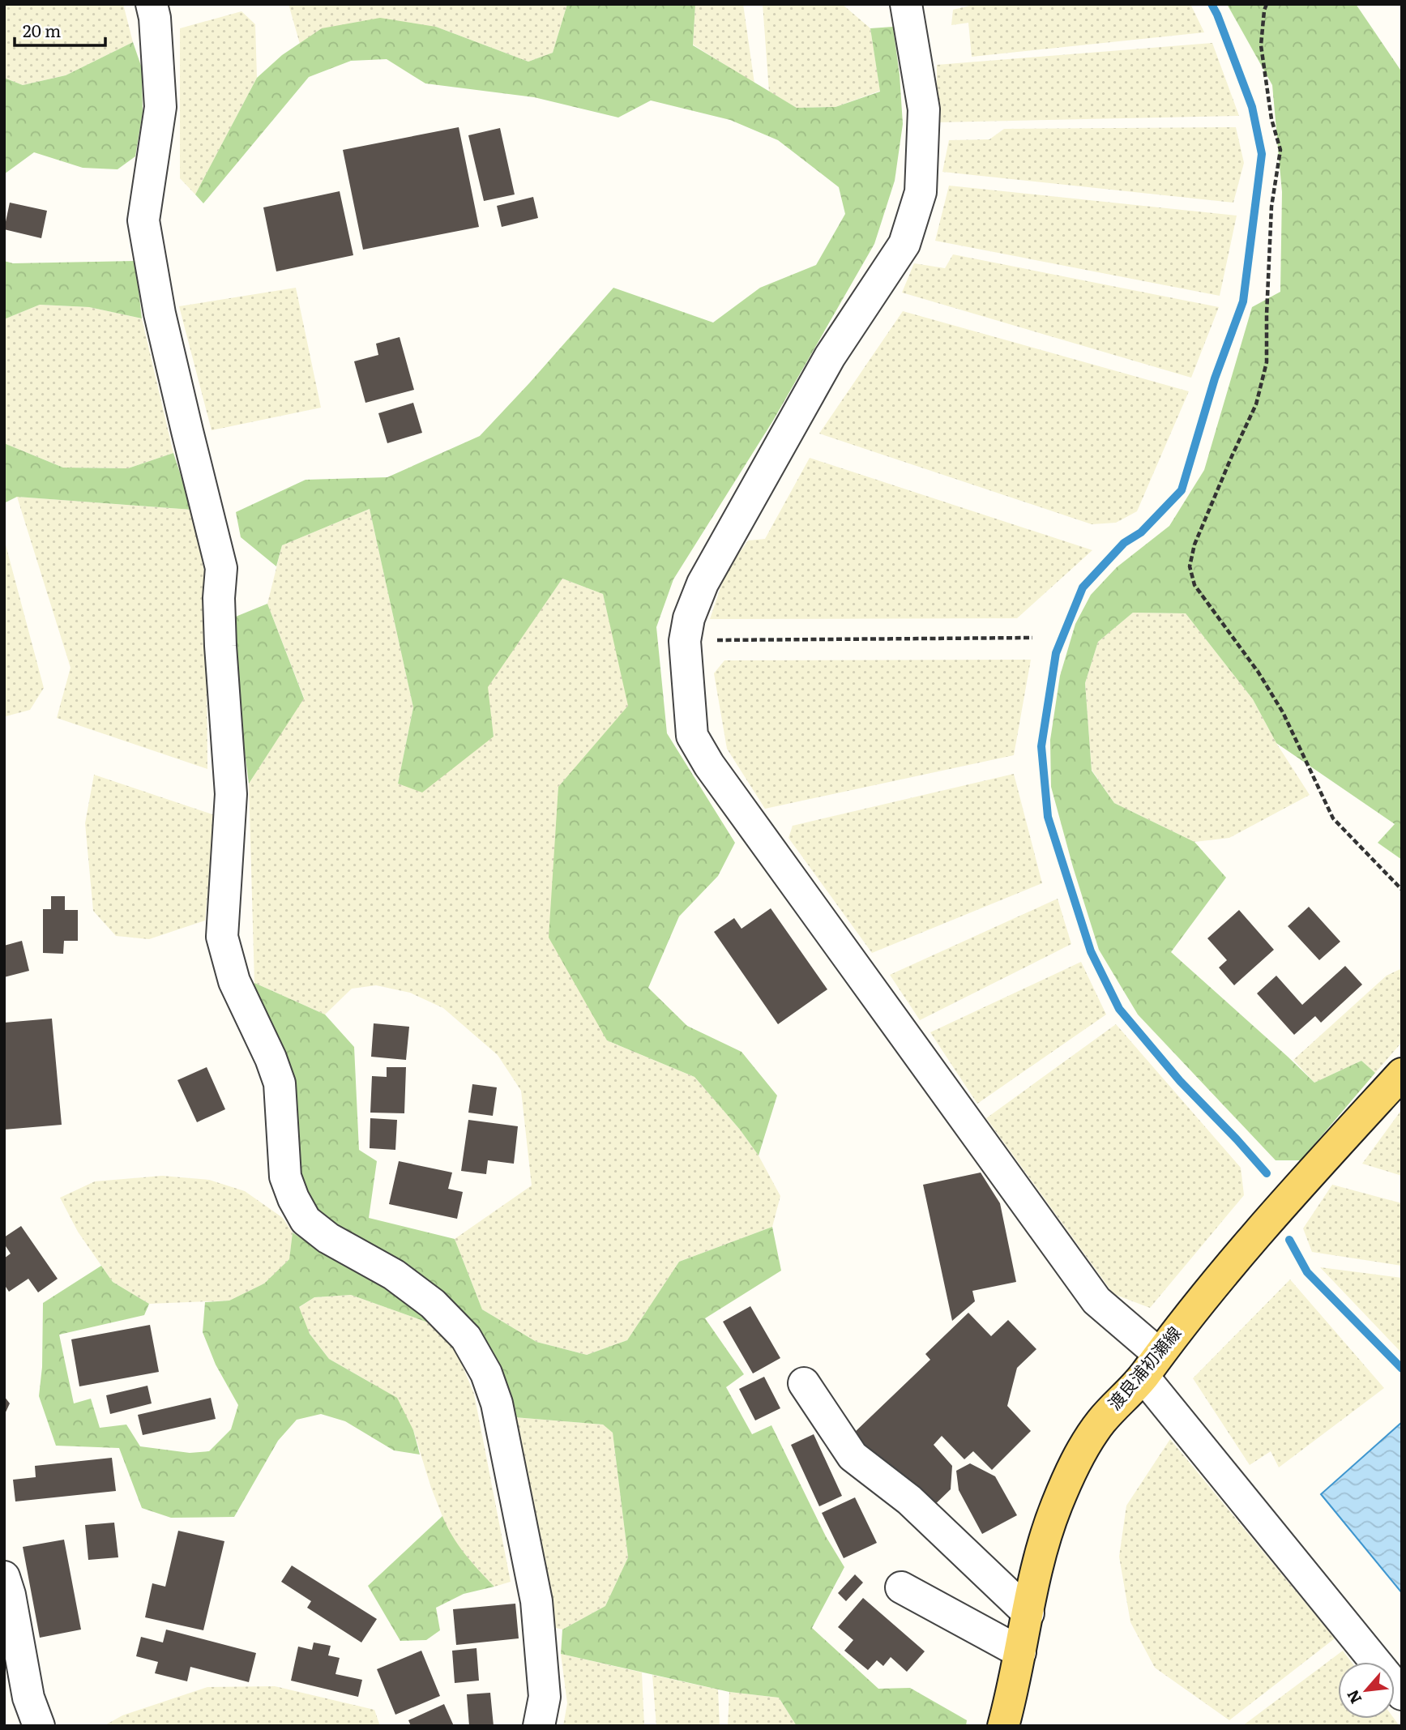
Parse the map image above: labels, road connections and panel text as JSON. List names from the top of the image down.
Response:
{
  "streets": {
    "main road": ["渡良浦初瀬線"]
  },
  "scale_bar": "20 m",
  "north": "bottom left"
}
